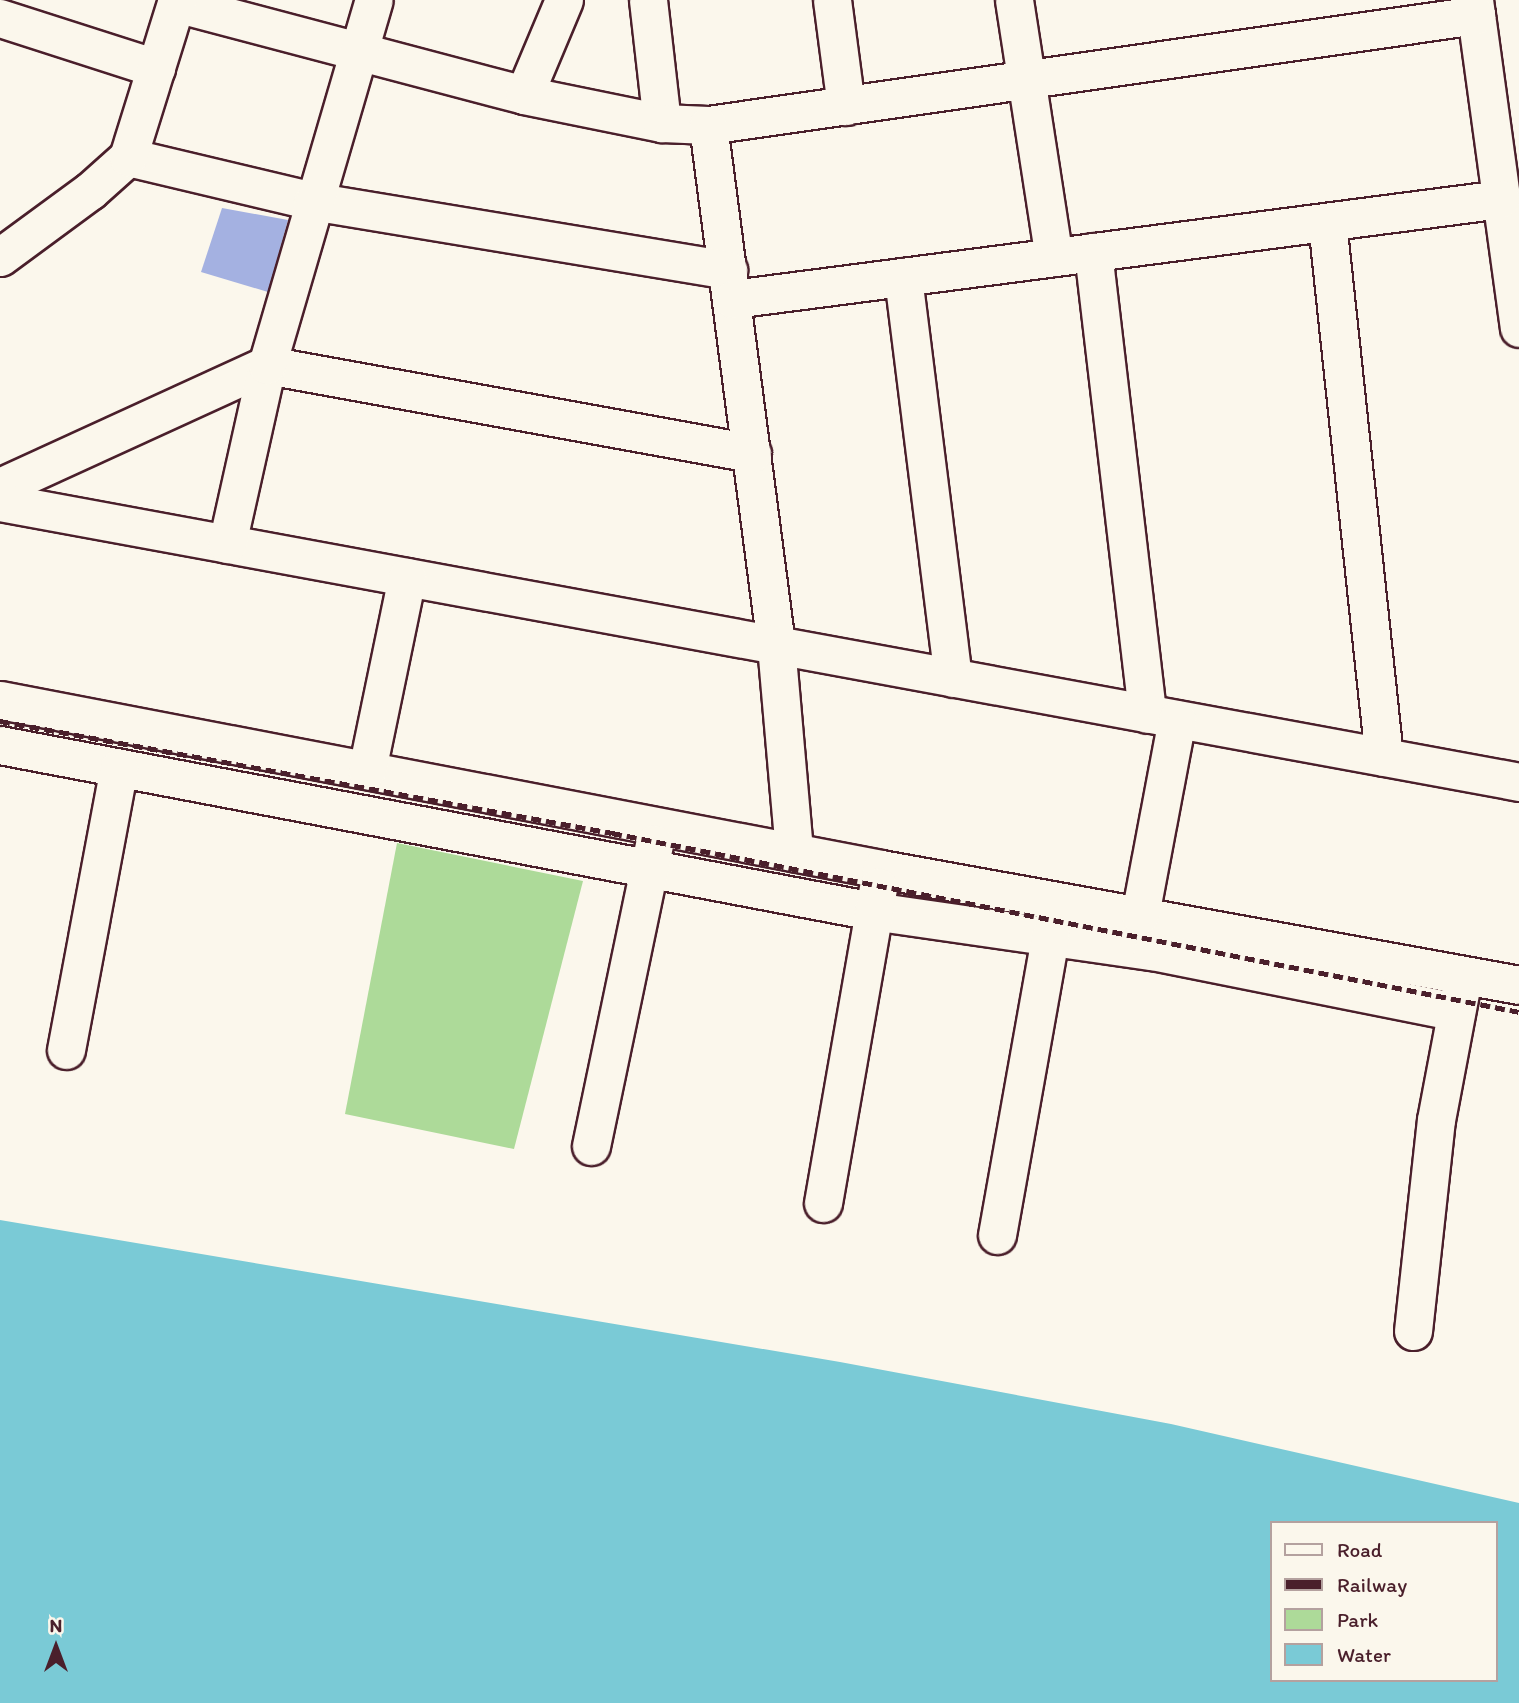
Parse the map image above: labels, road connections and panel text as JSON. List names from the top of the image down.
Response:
{
  "legend": [
    "Road",
    "Railway",
    "Park",
    "Water"
  ],
  "north": "top"
}
